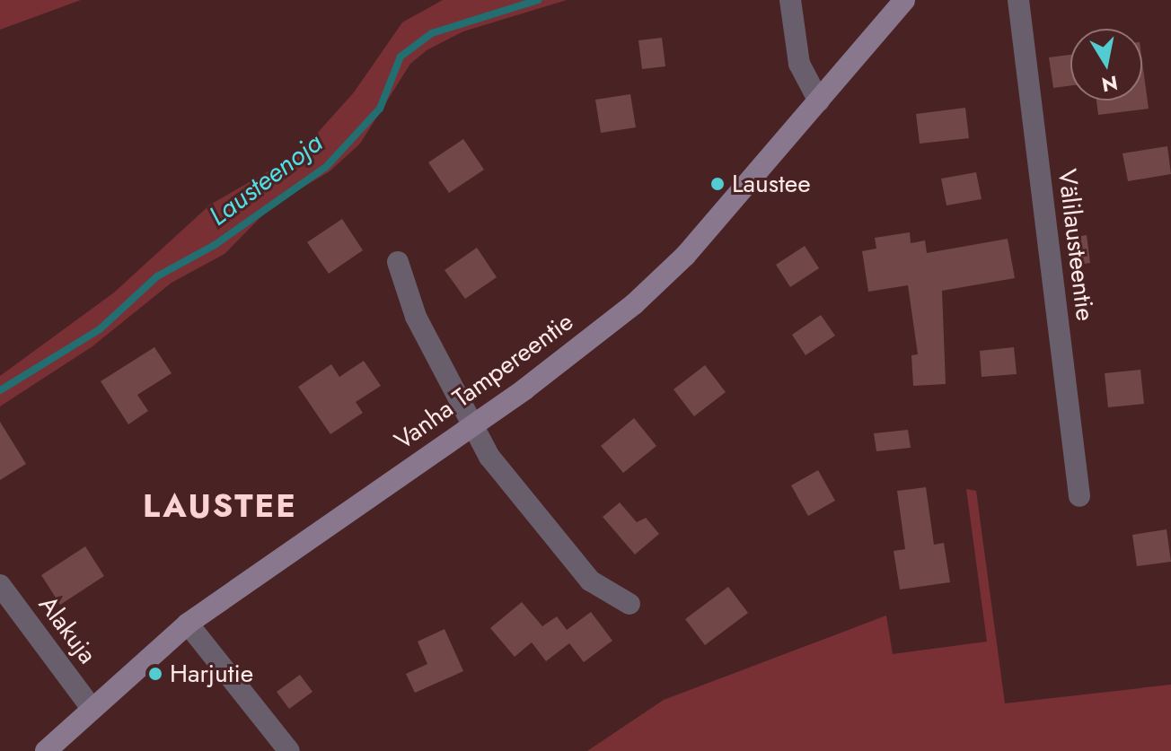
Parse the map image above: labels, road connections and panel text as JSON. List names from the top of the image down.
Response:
{
  "streets": {
    "main road": ["Vanha Tampereentie"],
    "street": ["Välilausteentie", "Alakuja"]
  },
  "crossings": [
    ["Vanha Tampereentie", "Alakuja"]
  ],
  "districts": ["LAUSTEE"],
  "water": ["Lausteenoja"],
  "places": ["Laustee", "Harjutie"],
  "north": "bottom"
}
